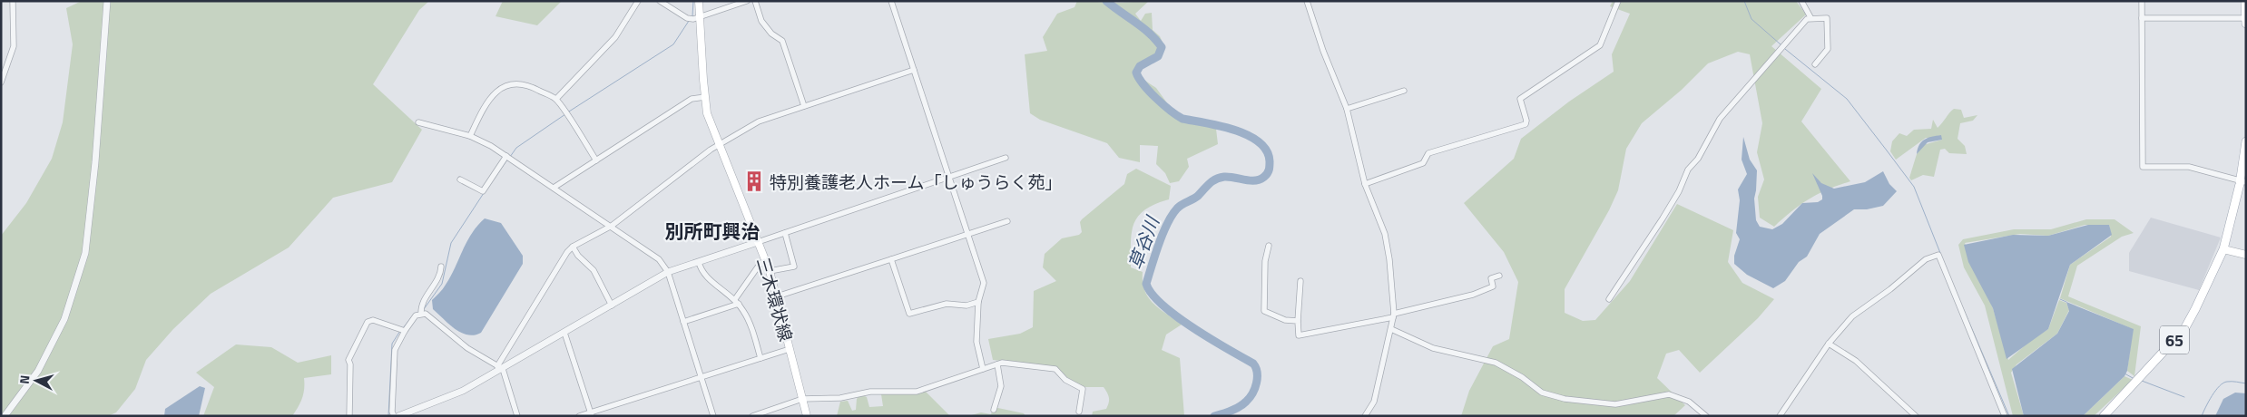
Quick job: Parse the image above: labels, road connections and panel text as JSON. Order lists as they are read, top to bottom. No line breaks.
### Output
{"streets":{"main road":["三木環状線","65"]},"districts":["別所町興治"],"water":["草谷川"],"places":{"building":["特別養護老人ホーム「しゅうらく苑」"]},"north":"left"}
